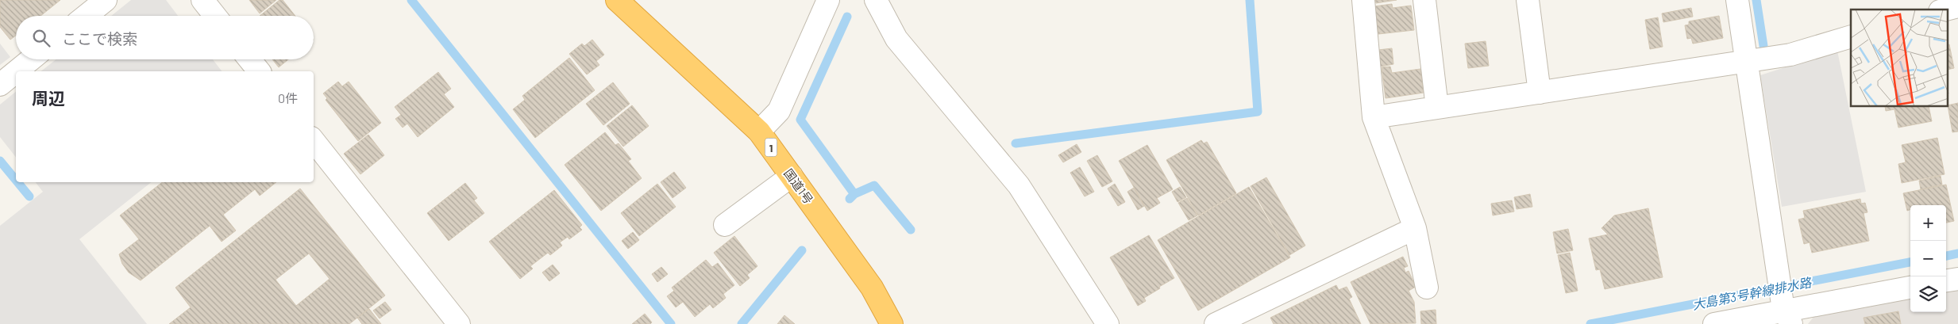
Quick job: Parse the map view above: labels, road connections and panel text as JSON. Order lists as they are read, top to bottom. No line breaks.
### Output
{"streets":{"highway":["1","国道1号"]},"water":["大島第3号幹線排水路"],"page":{"search":"ここで検索","heading":["周辺","0件"],"map_buttons":["+","−"]}}
